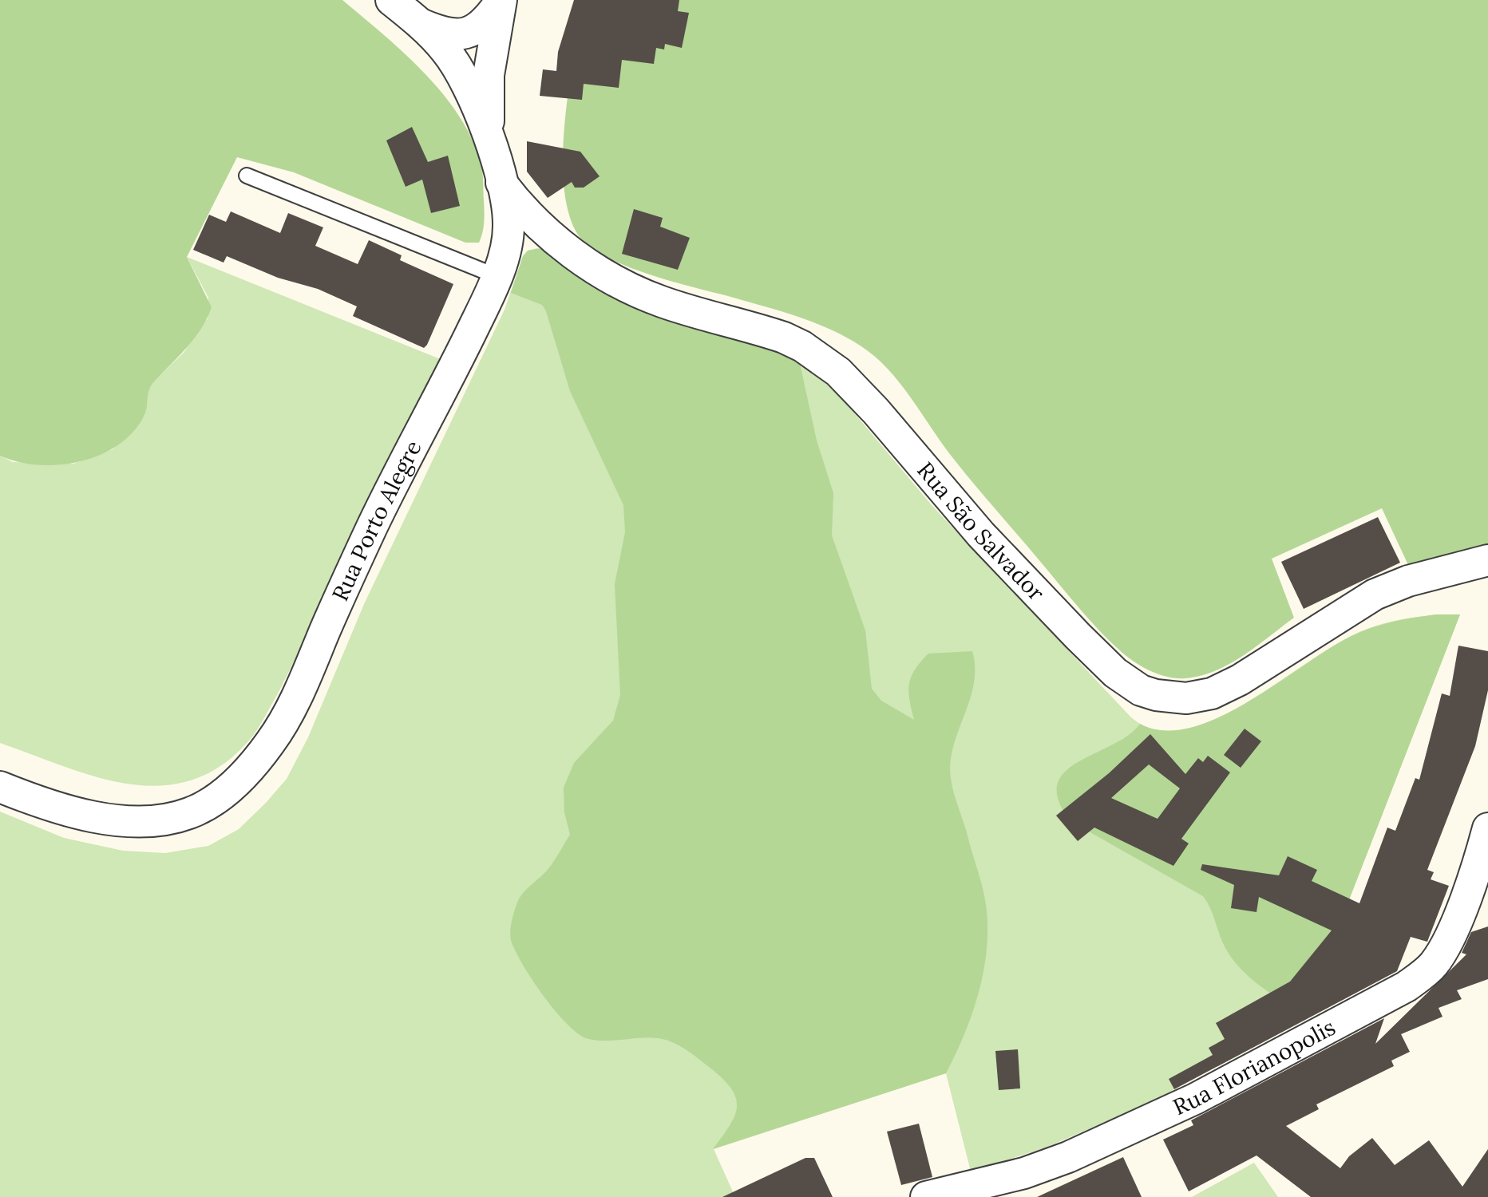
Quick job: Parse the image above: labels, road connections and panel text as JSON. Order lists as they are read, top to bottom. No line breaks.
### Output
{"streets":{"street":["Rua Porto Alegre","Rua São Salvador","Rua Florianopolis"]},"crossings":[["Rua Porto Alegre","Rua São Salvador"]]}
